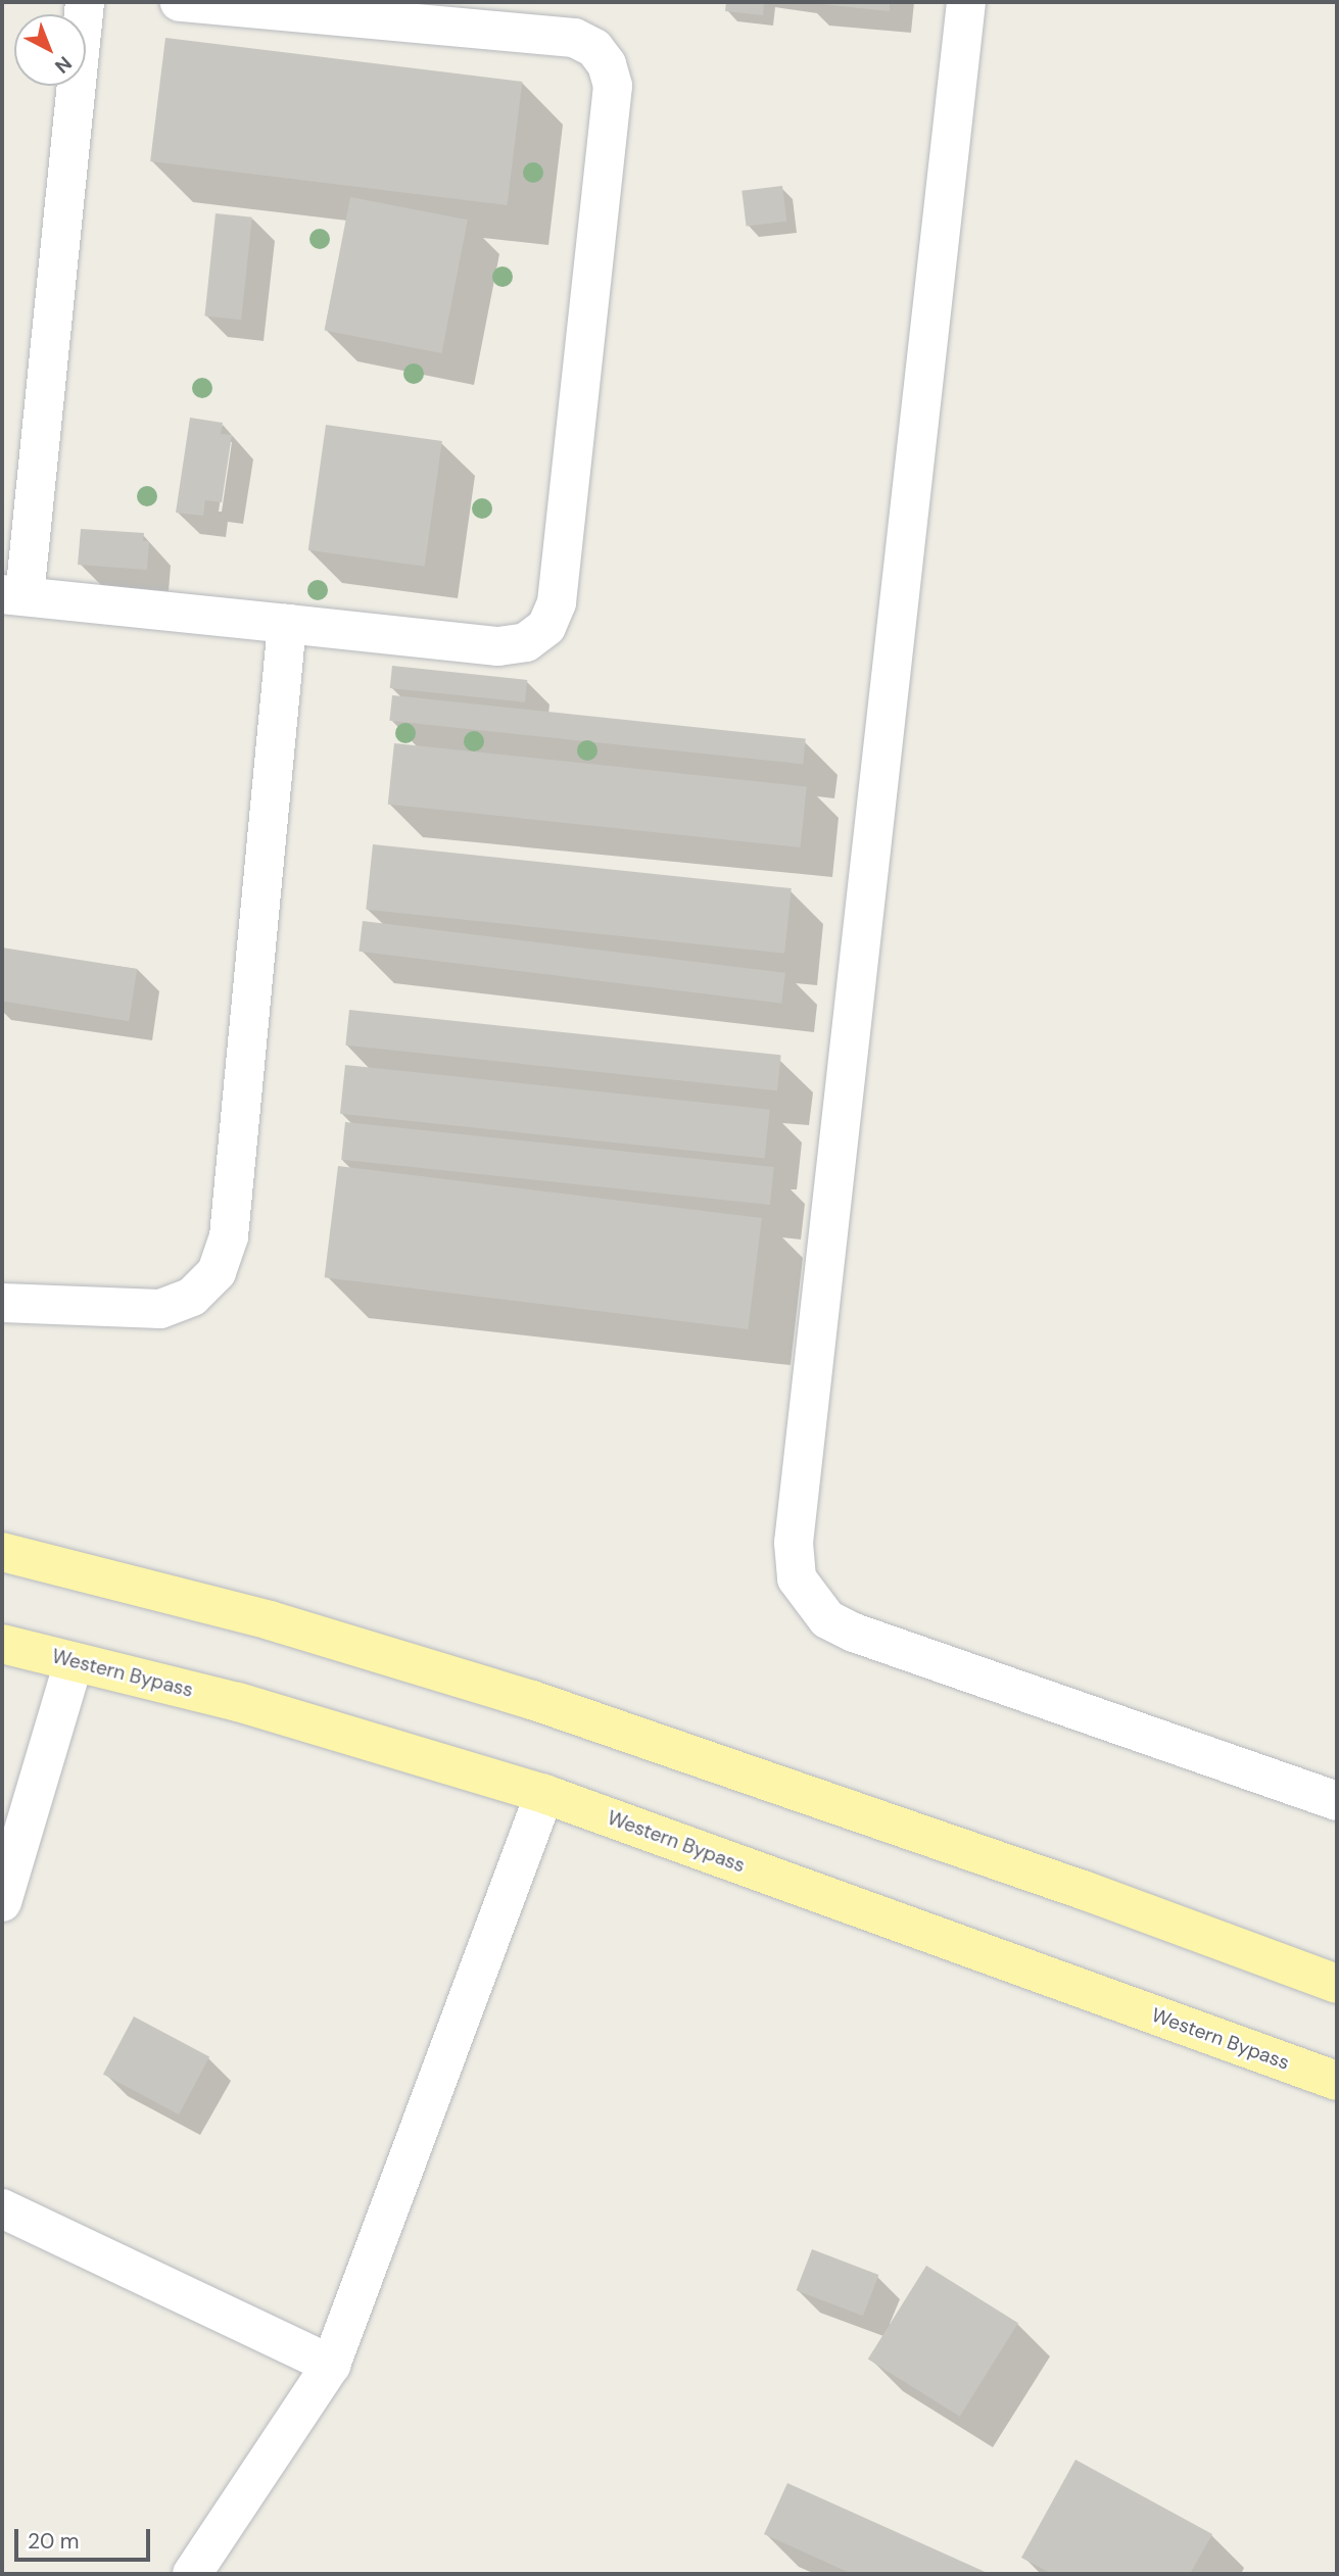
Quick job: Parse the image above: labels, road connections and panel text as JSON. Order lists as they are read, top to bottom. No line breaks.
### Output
{"streets":{"main road":["Western Bypass"]},"scale_bar":"20 m","north":"bottom right"}
